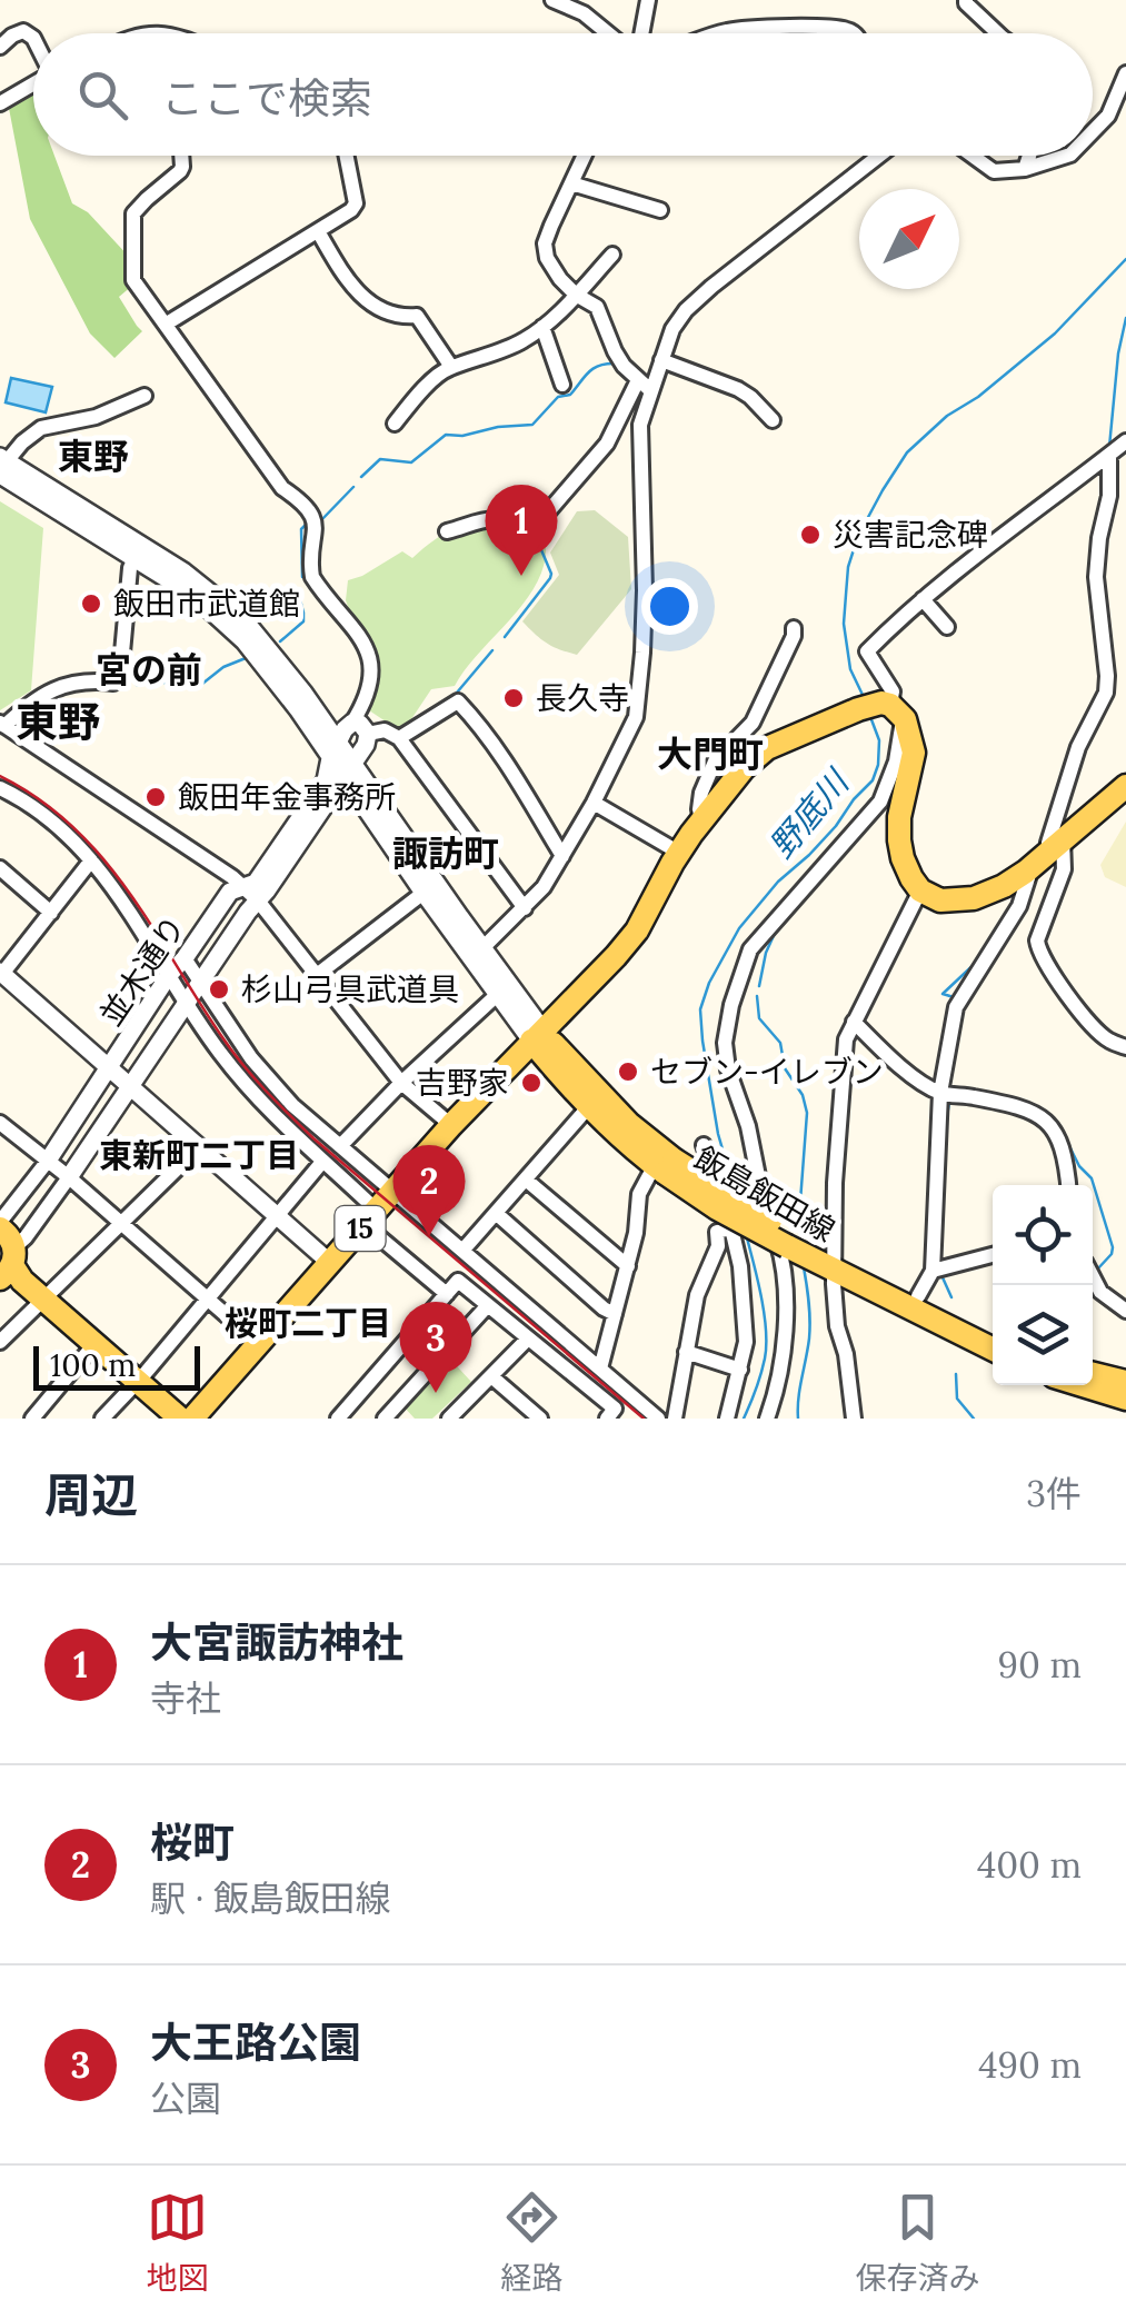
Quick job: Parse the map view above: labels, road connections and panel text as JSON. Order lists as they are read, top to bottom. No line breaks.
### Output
{"streets":{"main road":["飯島飯田線","15"],"street":["並木通り"]},"crossings":[["飯島飯田線","15"]],"districts":["東野","宮の前","東野","大門町","諏訪町","東新町二丁目","桜町二丁目"],"water":["野底川"],"places":["災害記念碑","飯田市武道館","長久寺","飯田年金事務所","杉山弓具武道具","セブン-イレブン","吉野家"],"scale_bar":"100 m","north":"top right","page":{"search":"ここで検索","pins":["1","2","3"],"scale":"100 m","heading":["周辺","3件"],"list":[{"mark":"1","name":"大宮諏訪神社","note":"寺社","value":"90 m"},{"mark":"2","name":"桜町","note":"駅 · 飯島飯田線","value":"400 m"},{"mark":"3","name":"大王路公園","note":"公園","value":"490 m"}],"nav":["地図","経路","保存済み"]}}
